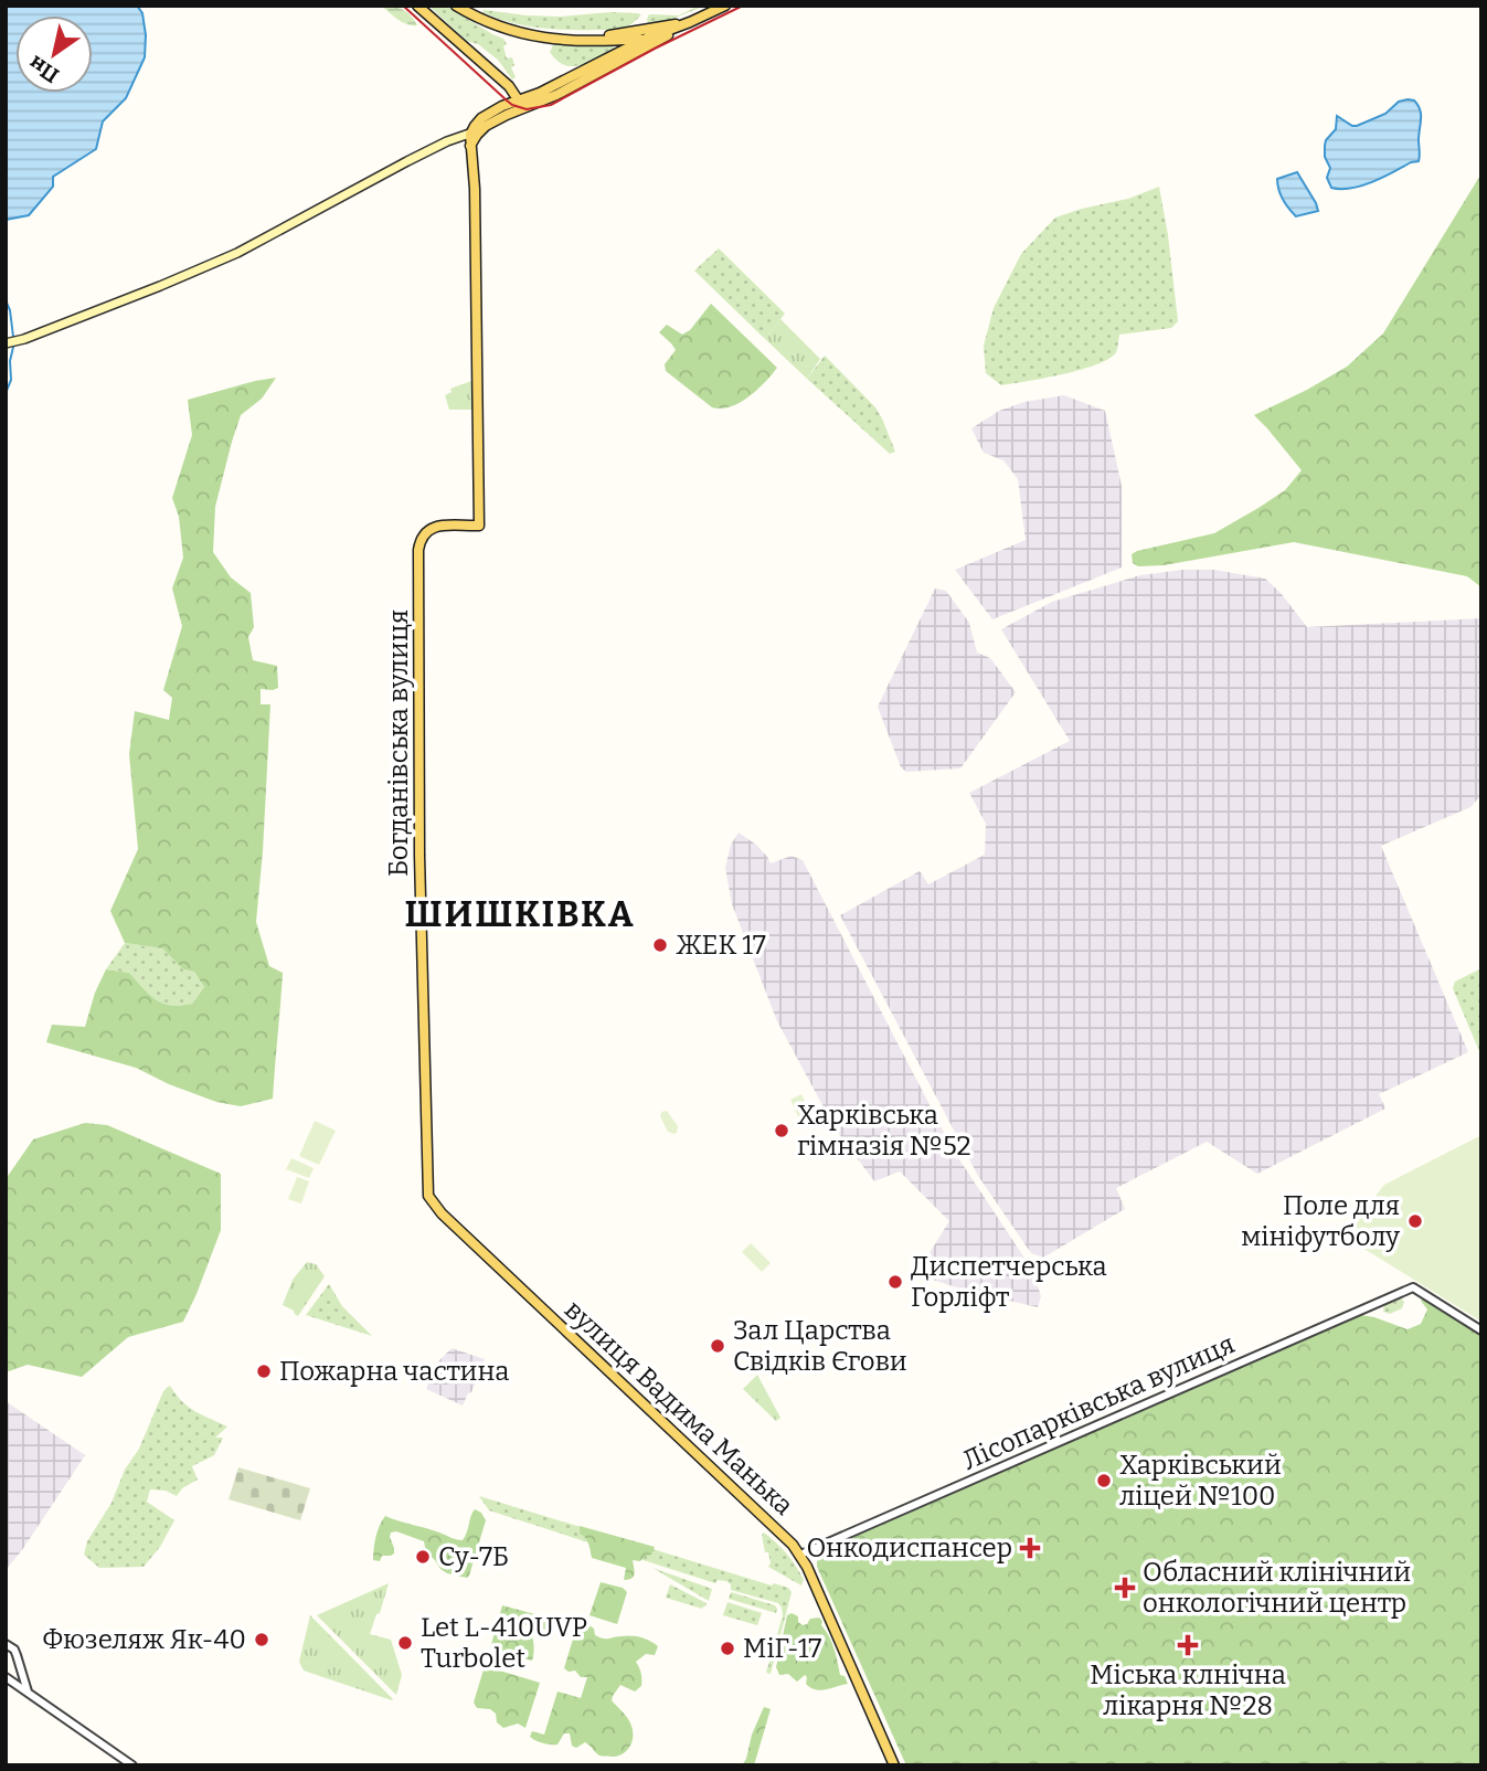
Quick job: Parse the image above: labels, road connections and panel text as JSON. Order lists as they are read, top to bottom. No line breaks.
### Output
{"streets":{"main road":["Богданівська вулиця","вулиця Вадима Манька"],"street":["Лісопарківська вулиця"]},"crossings":[["Богданівська вулиця","вулиця Вадима Манька"],["Лісопарківська вулиця","вулиця Вадима Манька"]],"districts":["ШИШКІВКА"],"places":{"other":["ЖЕК 17","Харківська гімназія №52","Поле для мініфутболу","Диспетчерська Горліфт","Зал Царства Свідків Єгови","Пожарна частина","Харківський ліцей №100","Су-7Б","Фюзеляж Як-40","Let L-410UVP Turbolet","МіГ-17"],"health":["Онкодиспансер","Обласний клінічний онкологічний центр","Міська клнічна лікарня №28"]},"north":"bottom left"}
